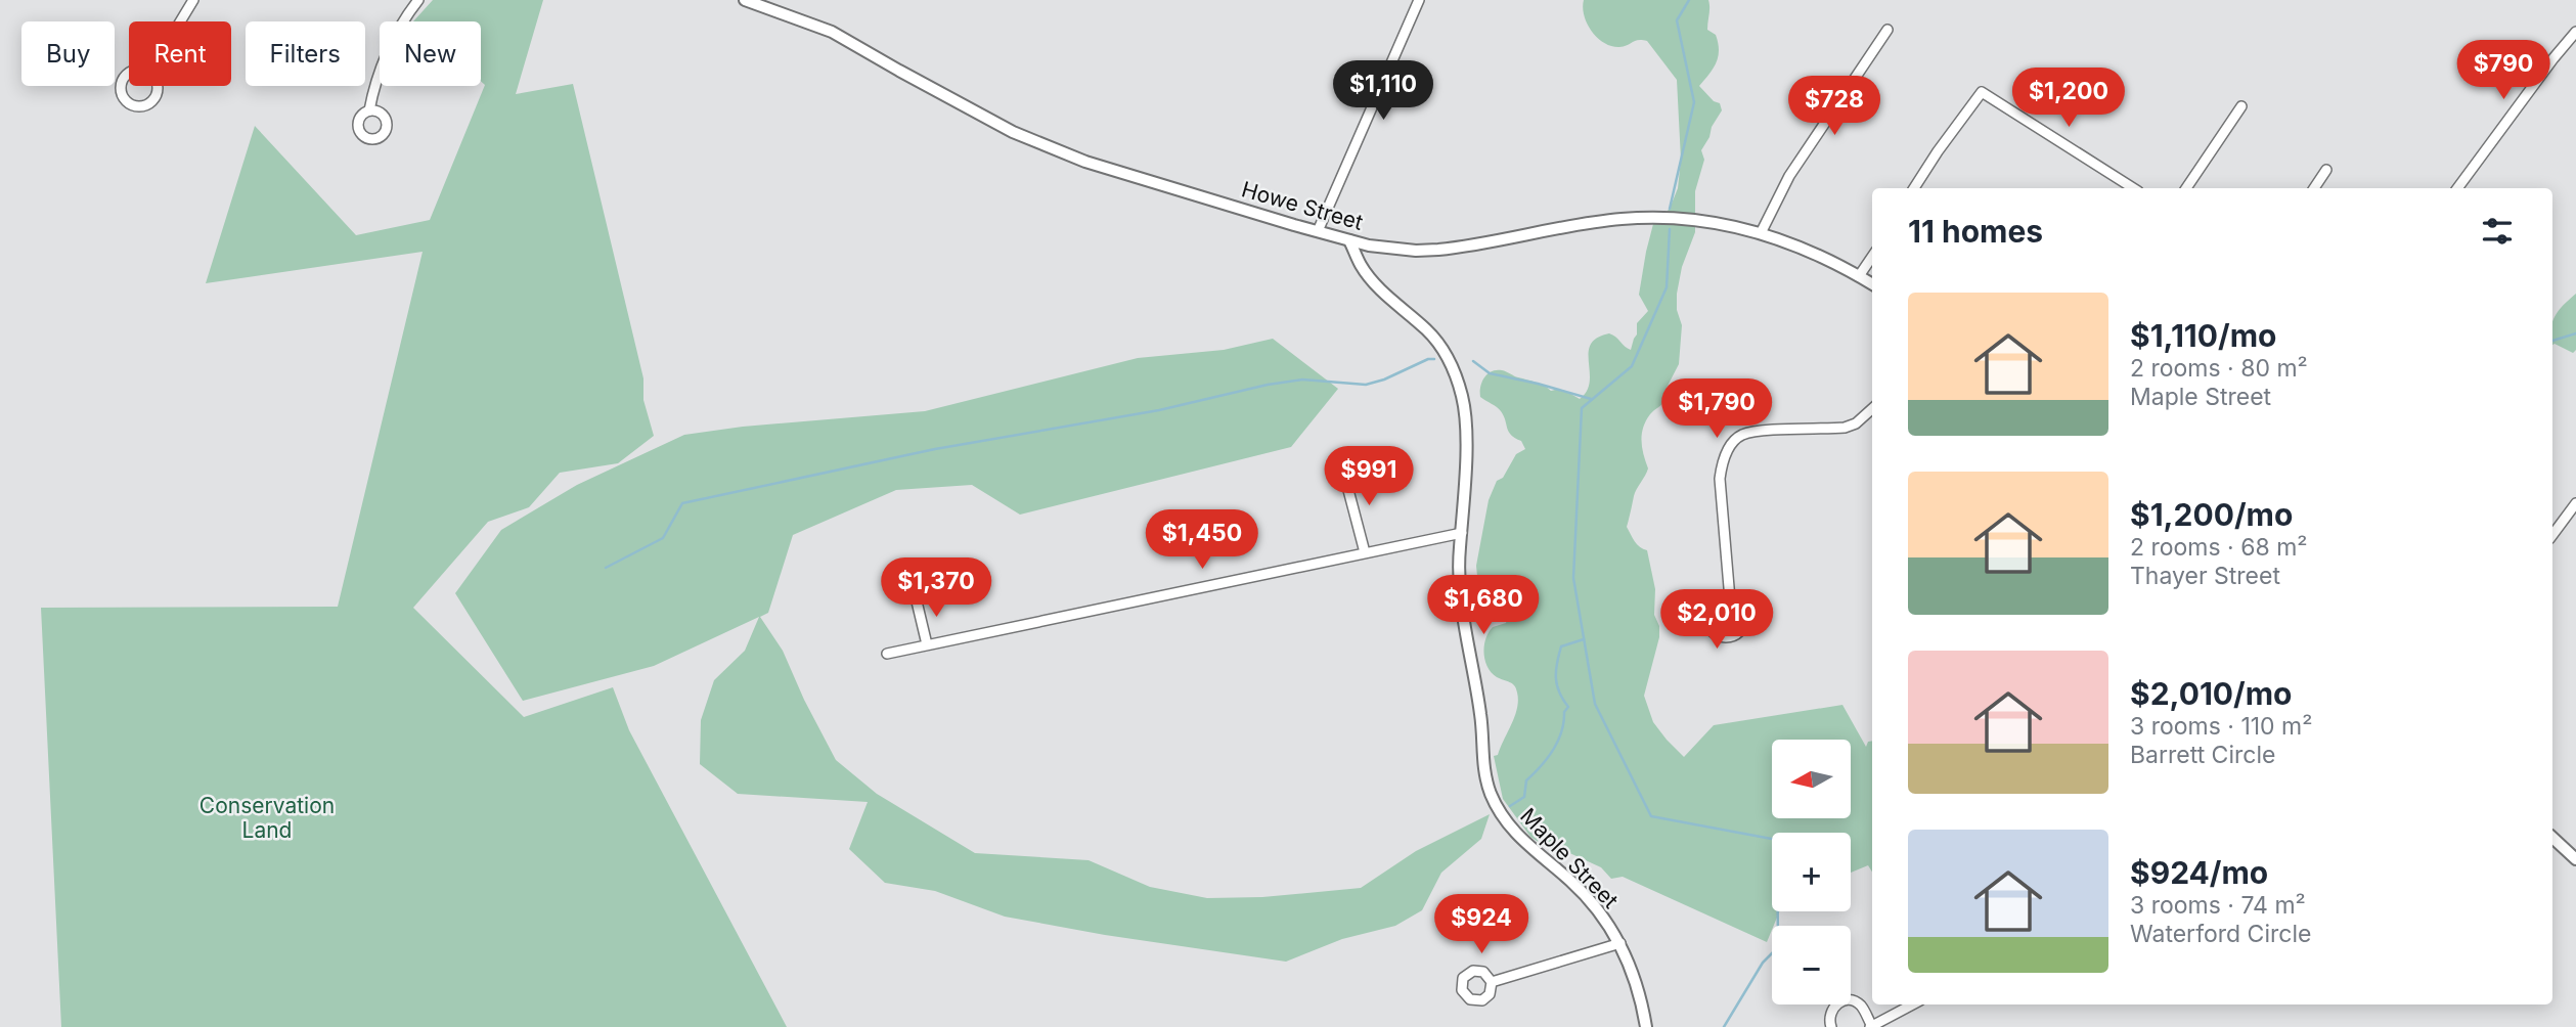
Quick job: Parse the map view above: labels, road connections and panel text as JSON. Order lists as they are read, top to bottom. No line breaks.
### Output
{"streets":{"street":["Howe Street","Maple Street"]},"crossings":[["Howe Street","Maple Street"]],"parks":["Conservation Land"],"north":"left","page":{"chip":["Buy","Rent","Filters","New"],"price":["$790","$1,110","$1,200","$728","$1,790","$991","$1,450","$1,370","$1,680","$2,010","$924"],"heading":"11 homes","list":[{"name":"$1,110/mo","note":"2 rooms · 80 m² · Maple Street"},{"name":"$1,200/mo","note":"2 rooms · 68 m² · Thayer Street"},{"name":"$2,010/mo","note":"3 rooms · 110 m² · Barrett Circle"},{"name":"$924/mo","note":"3 rooms · 74 m² · Waterford Circle"}],"map_buttons":["+","−"]}}
